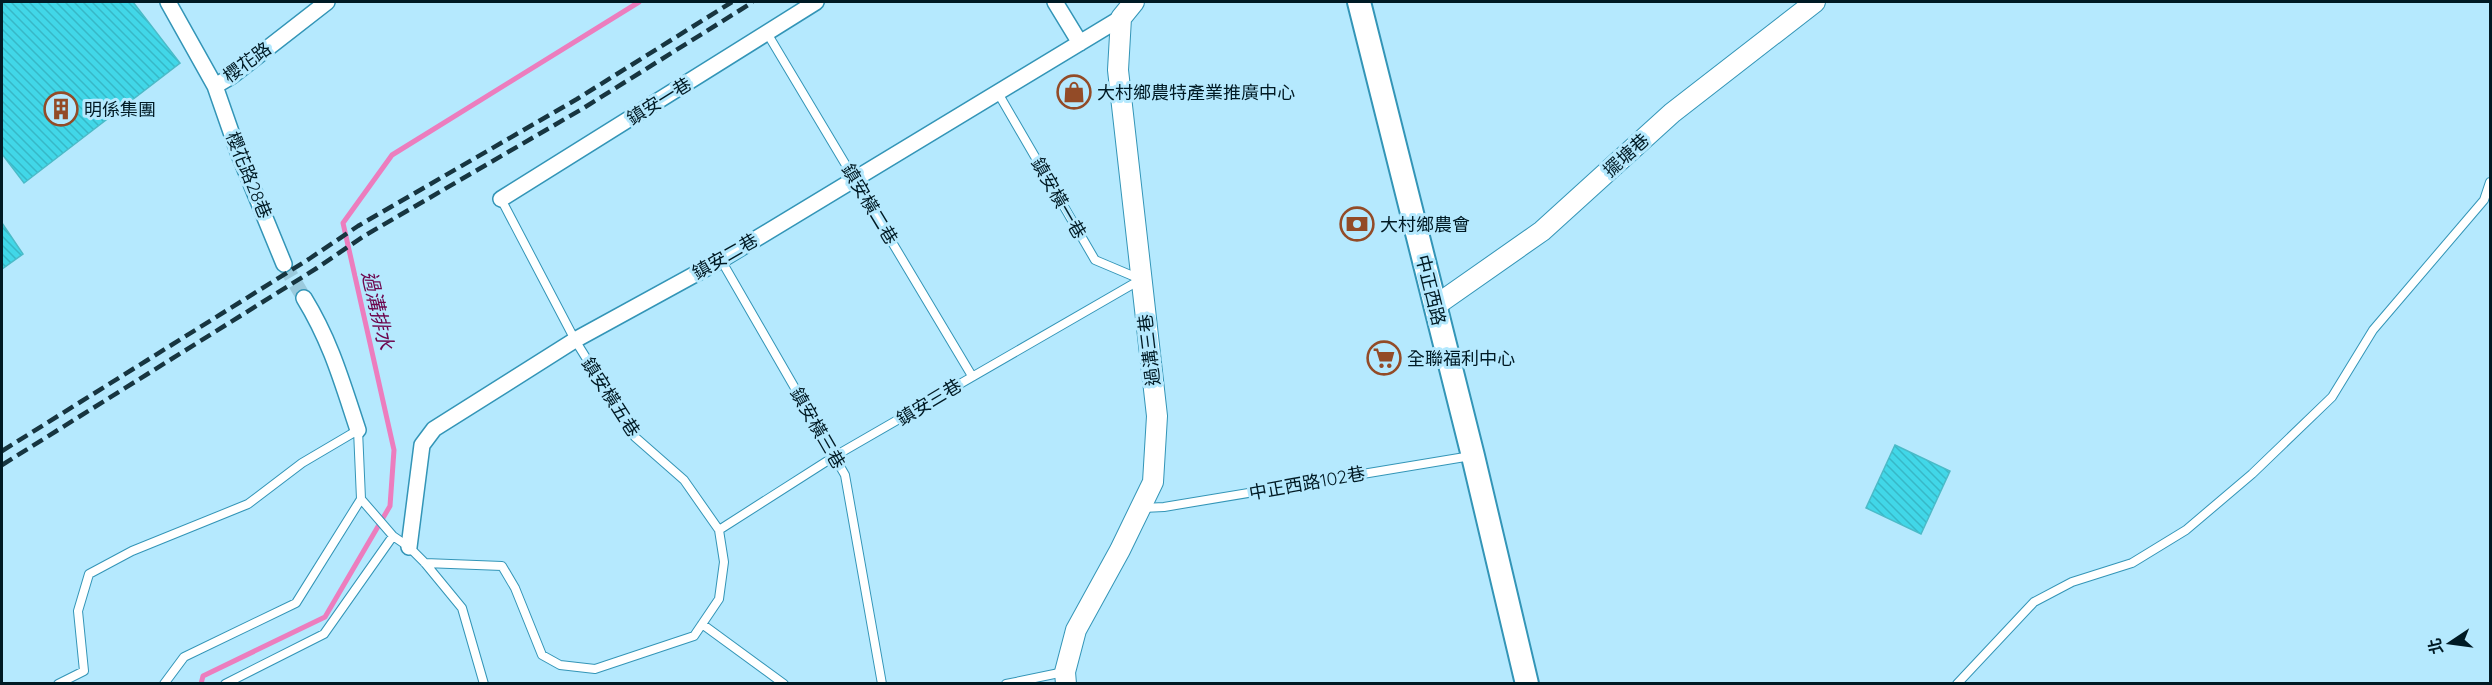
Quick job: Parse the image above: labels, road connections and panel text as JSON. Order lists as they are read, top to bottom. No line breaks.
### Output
{"streets":{"main road":["中正西路"],"street":["櫻花路","鎮安一巷","擺塘巷","櫻花路28巷","鎮安二巷","過溝三巷"],"lane":["鎮安橫一巷","鎮安橫二巷","鎮安橫五巷","鎮安三巷","鎮安橫三巷","中正西路102巷"]},"crossings":[["櫻花路","櫻花路28巷"],["鎮安一巷","鎮安橫二巷"],["鎮安一巷","鎮安橫五巷"],["擺塘巷","中正西路"],["鎮安橫一巷","鎮安二巷"],["鎮安橫一巷","過溝三巷"],["鎮安橫一巷","鎮安三巷"],["鎮安橫二巷","鎮安二巷"],["鎮安橫二巷","鎮安三巷"],["鎮安二巷","過溝三巷"],["鎮安二巷","鎮安橫五巷"],["鎮安二巷","鎮安橫三巷"],["中正西路","中正西路102巷"],["過溝三巷","鎮安三巷"],["過溝三巷","中正西路102巷"],["鎮安橫五巷","鎮安三巷"],["鎮安三巷","鎮安橫三巷"]],"water":["過溝排水"],"places":{"shop":["大村鄉農特產業推廣中心"],"building":["明係集團"],"bank":["大村鄉農會"],"supermarket":["全聯福利中心"]},"north":"left"}
